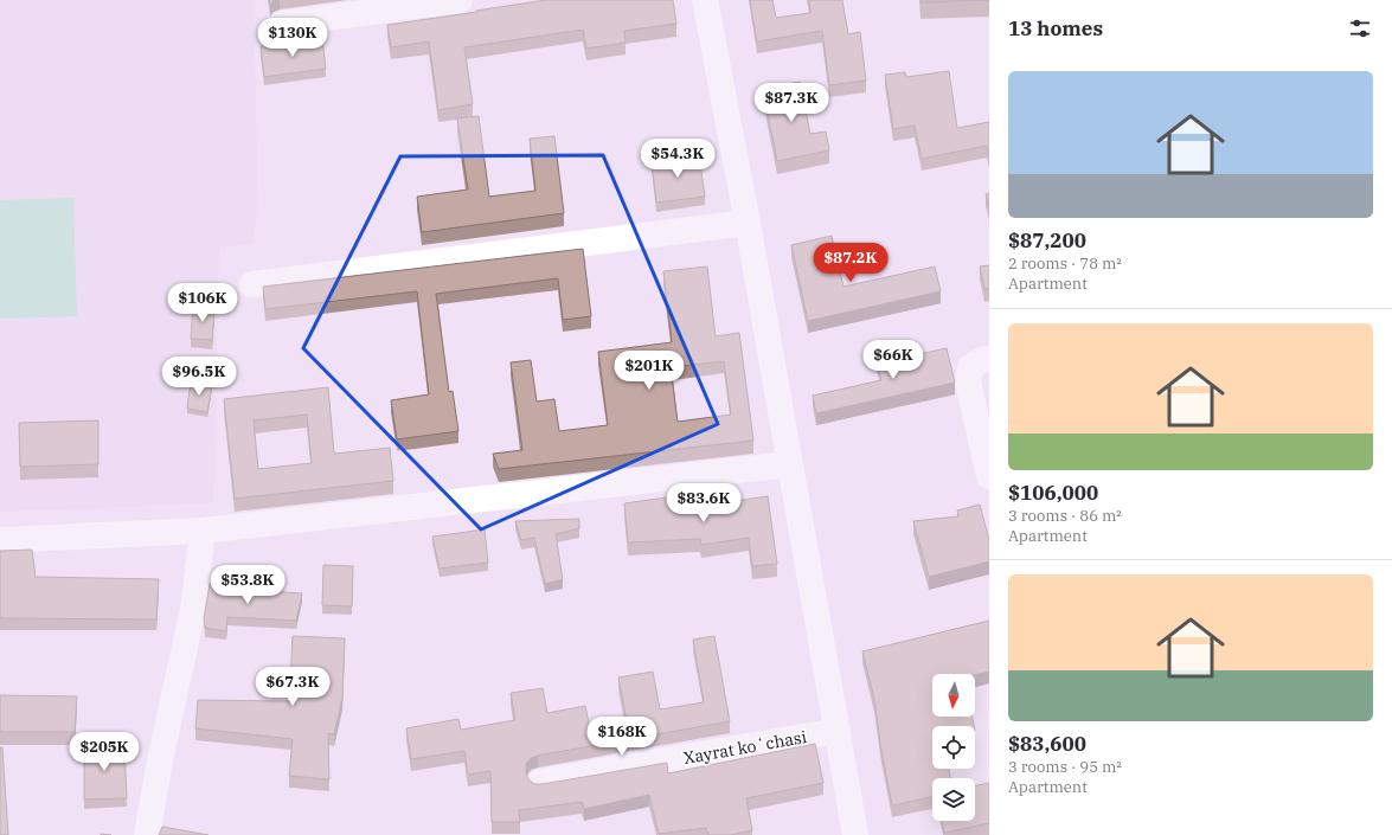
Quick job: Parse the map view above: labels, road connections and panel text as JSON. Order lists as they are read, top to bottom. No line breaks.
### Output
{"streets":{"street":["Xayrat koʻchasi"]},"north":"bottom","page":{"heading":"13 homes","price":["$130K","$87.3K","$54.3K","$87.2K","$106K","$66K","$201K","$96.5K","$83.6K","$53.8K","$67.3K","$168K","$205K"],"list":[{"name":"$87,200","note":"2 rooms · 78 m² · Apartment"},{"name":"$106,000","note":"3 rooms · 86 m² · Apartment"},{"name":"$83,600","note":"3 rooms · 95 m² · Apartment"}]}}
